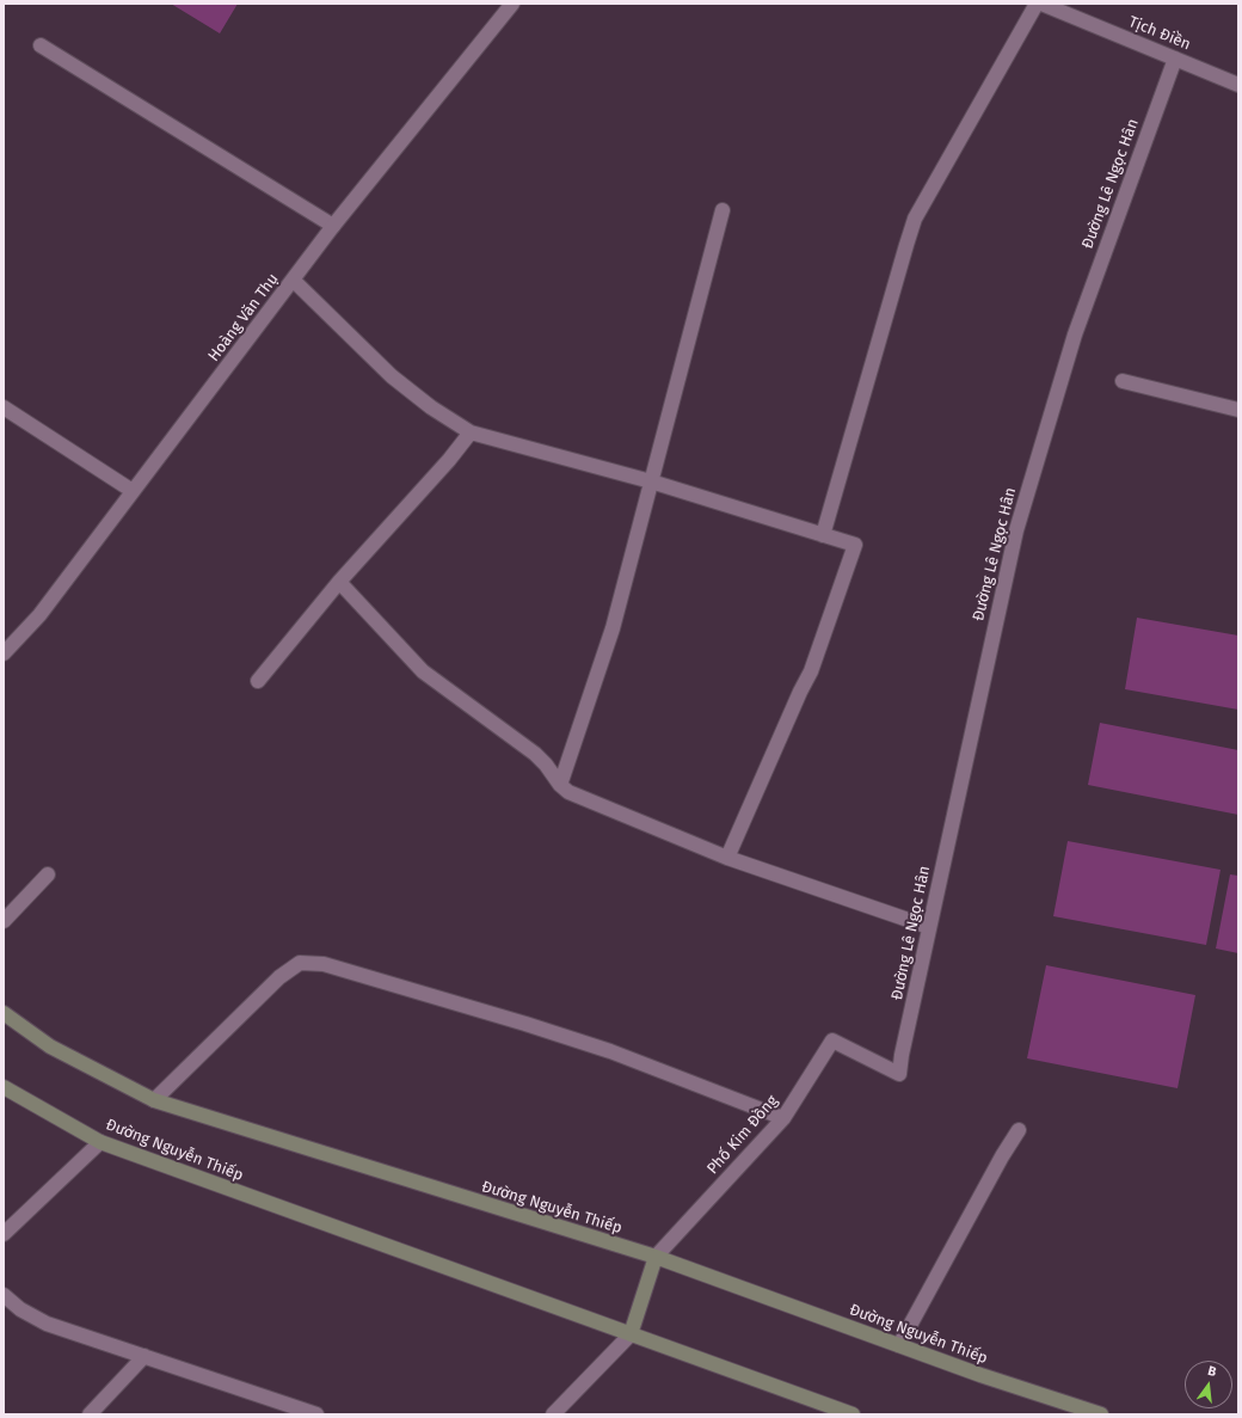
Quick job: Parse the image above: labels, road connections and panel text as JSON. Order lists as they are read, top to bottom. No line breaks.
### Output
{"streets":{"street":["Tịch Điền","Đường Lê Ngọc Hân","Hoàng Văn Thụ","Phố Kim Đồng","Đường Nguyễn Thiếp"]},"crossings":[["Tịch Điền","Đường Lê Ngọc Hân"],["Đường Lê Ngọc Hân","Phố Kim Đồng"],["Phố Kim Đồng","Đường Nguyễn Thiếp"]],"north":"top"}
